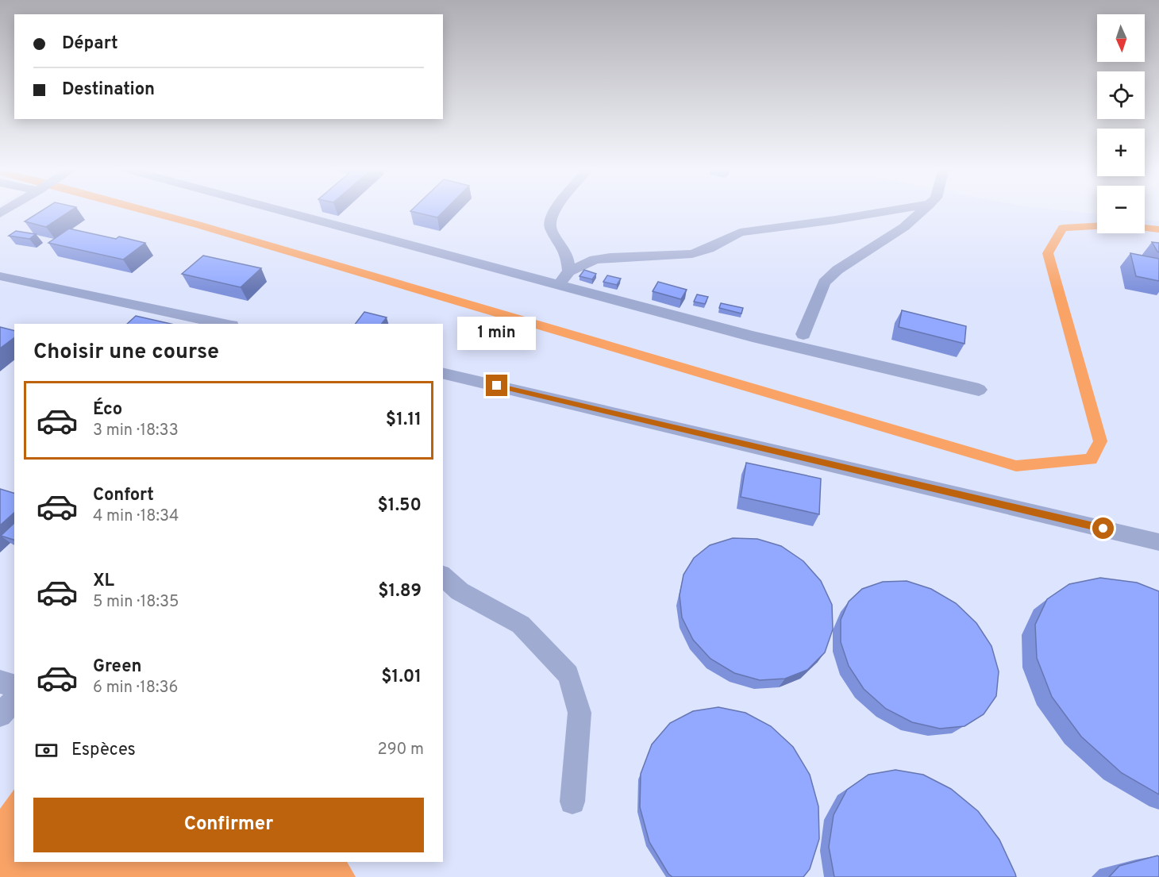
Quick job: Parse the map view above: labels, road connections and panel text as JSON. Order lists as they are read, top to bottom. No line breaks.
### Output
{"north":"bottom","page":{"map_buttons":["+","−"],"banner":["Départ","Destination"],"bubble":"1 min","heading":"Choisir une course","list":[{"name":"Éco","note":"3 min · 18:33","value":"$1.11"},{"name":"Confort","note":"4 min · 18:34","value":"$1.50"},{"name":"XL","note":"5 min · 18:35","value":"$1.89"},{"name":"Green","note":"6 min · 18:36","value":"$1.01"}],"pay":["Espèces","290 m"],"buttons":"Confirmer"}}
